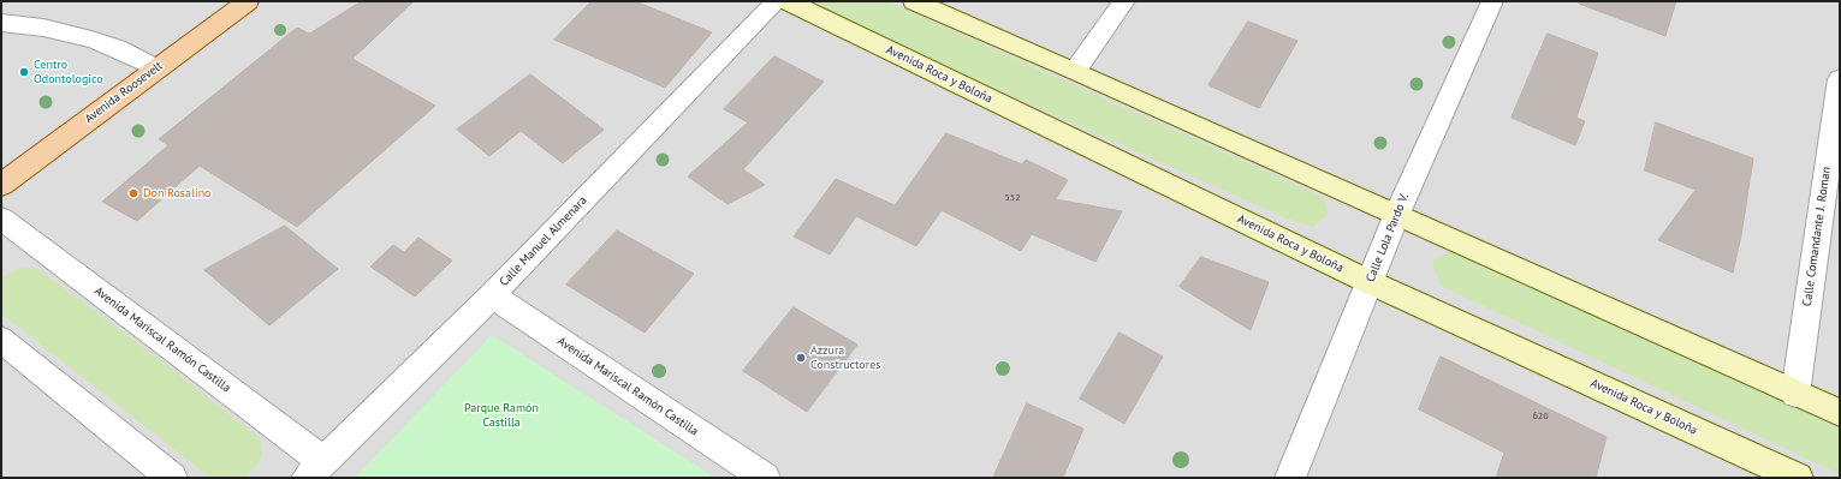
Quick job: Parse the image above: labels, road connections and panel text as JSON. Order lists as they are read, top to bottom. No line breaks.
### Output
{"streets":{"main road":["Avenida Roca y Boloña","Avenida Roosevelt"],"street":["Calle Comandante J. Roman","Calle Lola Pardo V.","Calle Manuel Almenara","Avenida Mariscal Ramón Castilla"]},"crossings":[["Avenida Roca y Boloña","Calle Lola Pardo V."],["Calle Manuel Almenara","Avenida Mariscal Ramón Castilla"]],"parks":["Parque Ramón Castilla"],"places":["Centro Odontologico","Don Rosalino","Azzura Constructores"],"house_numbers":["552","620"]}
